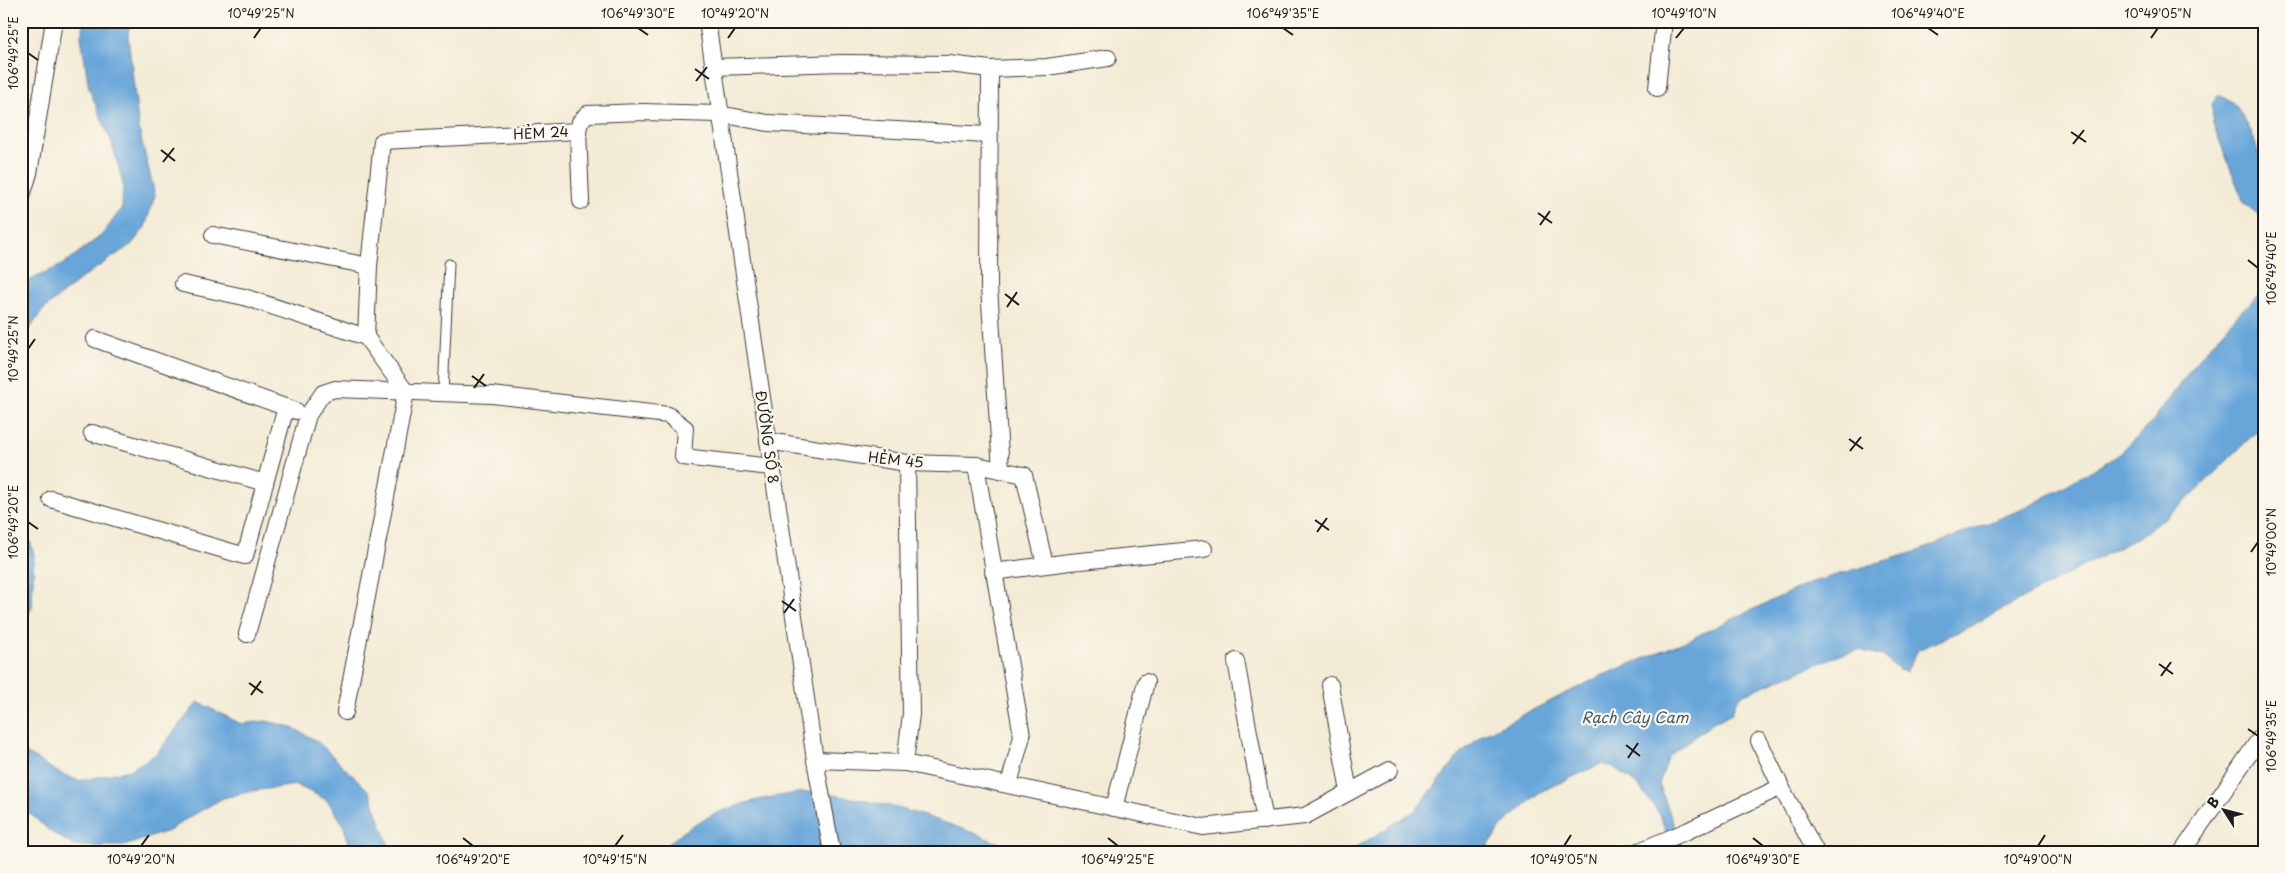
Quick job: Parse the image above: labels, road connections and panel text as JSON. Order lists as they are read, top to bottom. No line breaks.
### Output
{"streets":{"street":["HẺM 24","ĐƯỜNG SỐ 8","HẺM 45"]},"crossings":[["HẺM 24","ĐƯỜNG SỐ 8"],["ĐƯỜNG SỐ 8","HẺM 45"]],"water":["Rạch Cây Cam"],"north":"top left","coordinates":["10°49'25\"N","106°49'30\"E","10°49'20\"N","106°49'35\"E","10°49'10\"N","106°49'40\"E","10°49'05\"N","106°49'25\"E","106°49'20\"E","10°49'00\"N","10°49'15\"N"]}
